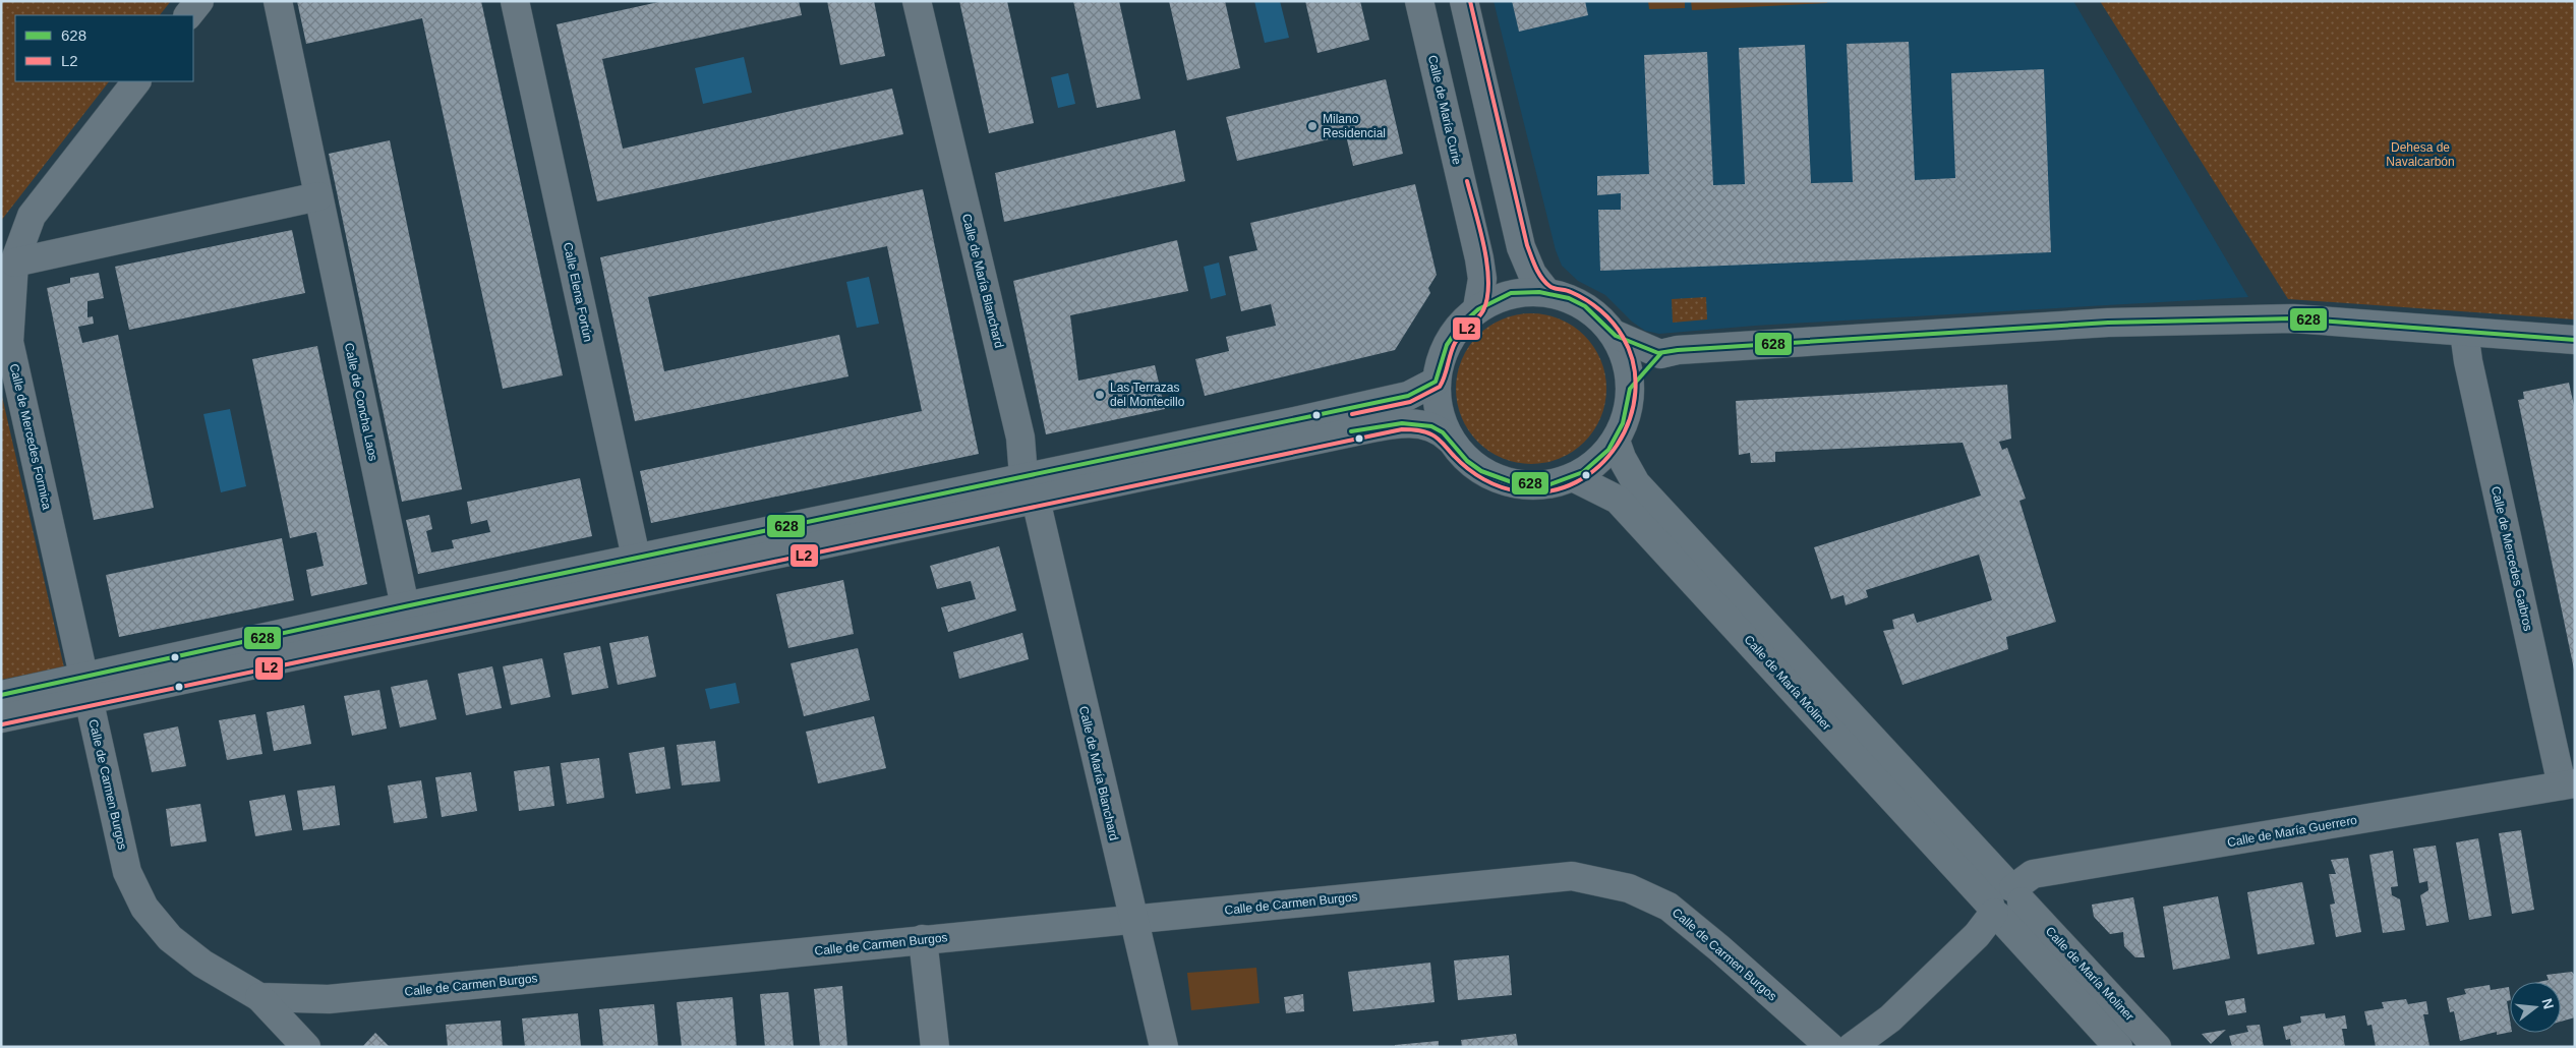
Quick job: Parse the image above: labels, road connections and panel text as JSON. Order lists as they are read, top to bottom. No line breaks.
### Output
{"streets":{"street":["Calle de María Curie","Calle de María Blanchard","Calle Elena Fortún","Calle de Concha Laos","Calle de Mercedes Formica","Calle de Mercedes Gaibros","Calle de María Moliner","Calle de Carmen Burgos","Calle de María Guerrero"]},"crossings":[["Calle de María Blanchard","Calle de Carmen Burgos"],["Calle de Mercedes Formica","Calle de Carmen Burgos"],["Calle de Mercedes Gaibros","Calle de María Guerrero"],["Calle de María Moliner","Calle de María Guerrero"]],"parks":["Dehesa de Navalcarbón"],"places":["Milano Residencial","Las Terrazas del Montecillo"],"lines":["transit line L2","transit line 628"],"legend":["628","L2"],"north":"right"}
